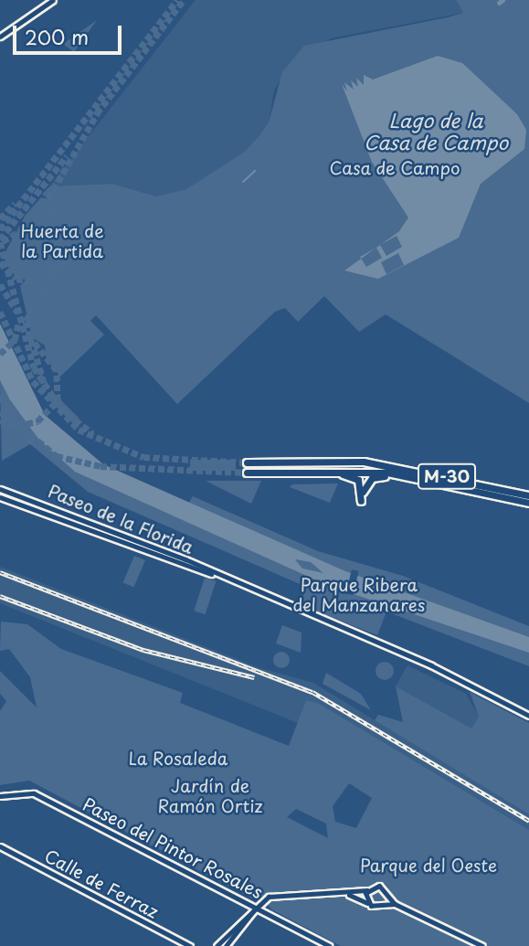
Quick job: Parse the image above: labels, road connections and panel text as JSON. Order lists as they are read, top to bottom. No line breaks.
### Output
{"streets":{"highway":["M-30"],"main road":["Paseo de la Florida","Paseo del Pintor Rosales","Calle de Ferraz"]},"water":["Lago de la Casa de Campo"],"parks":["Casa de Campo","Huerta de la Partida","Parque Ribera del Manzanares","La Rosaleda","Jardín de Ramón Ortiz","Parque del Oeste"],"scale_bar":"200 m"}
